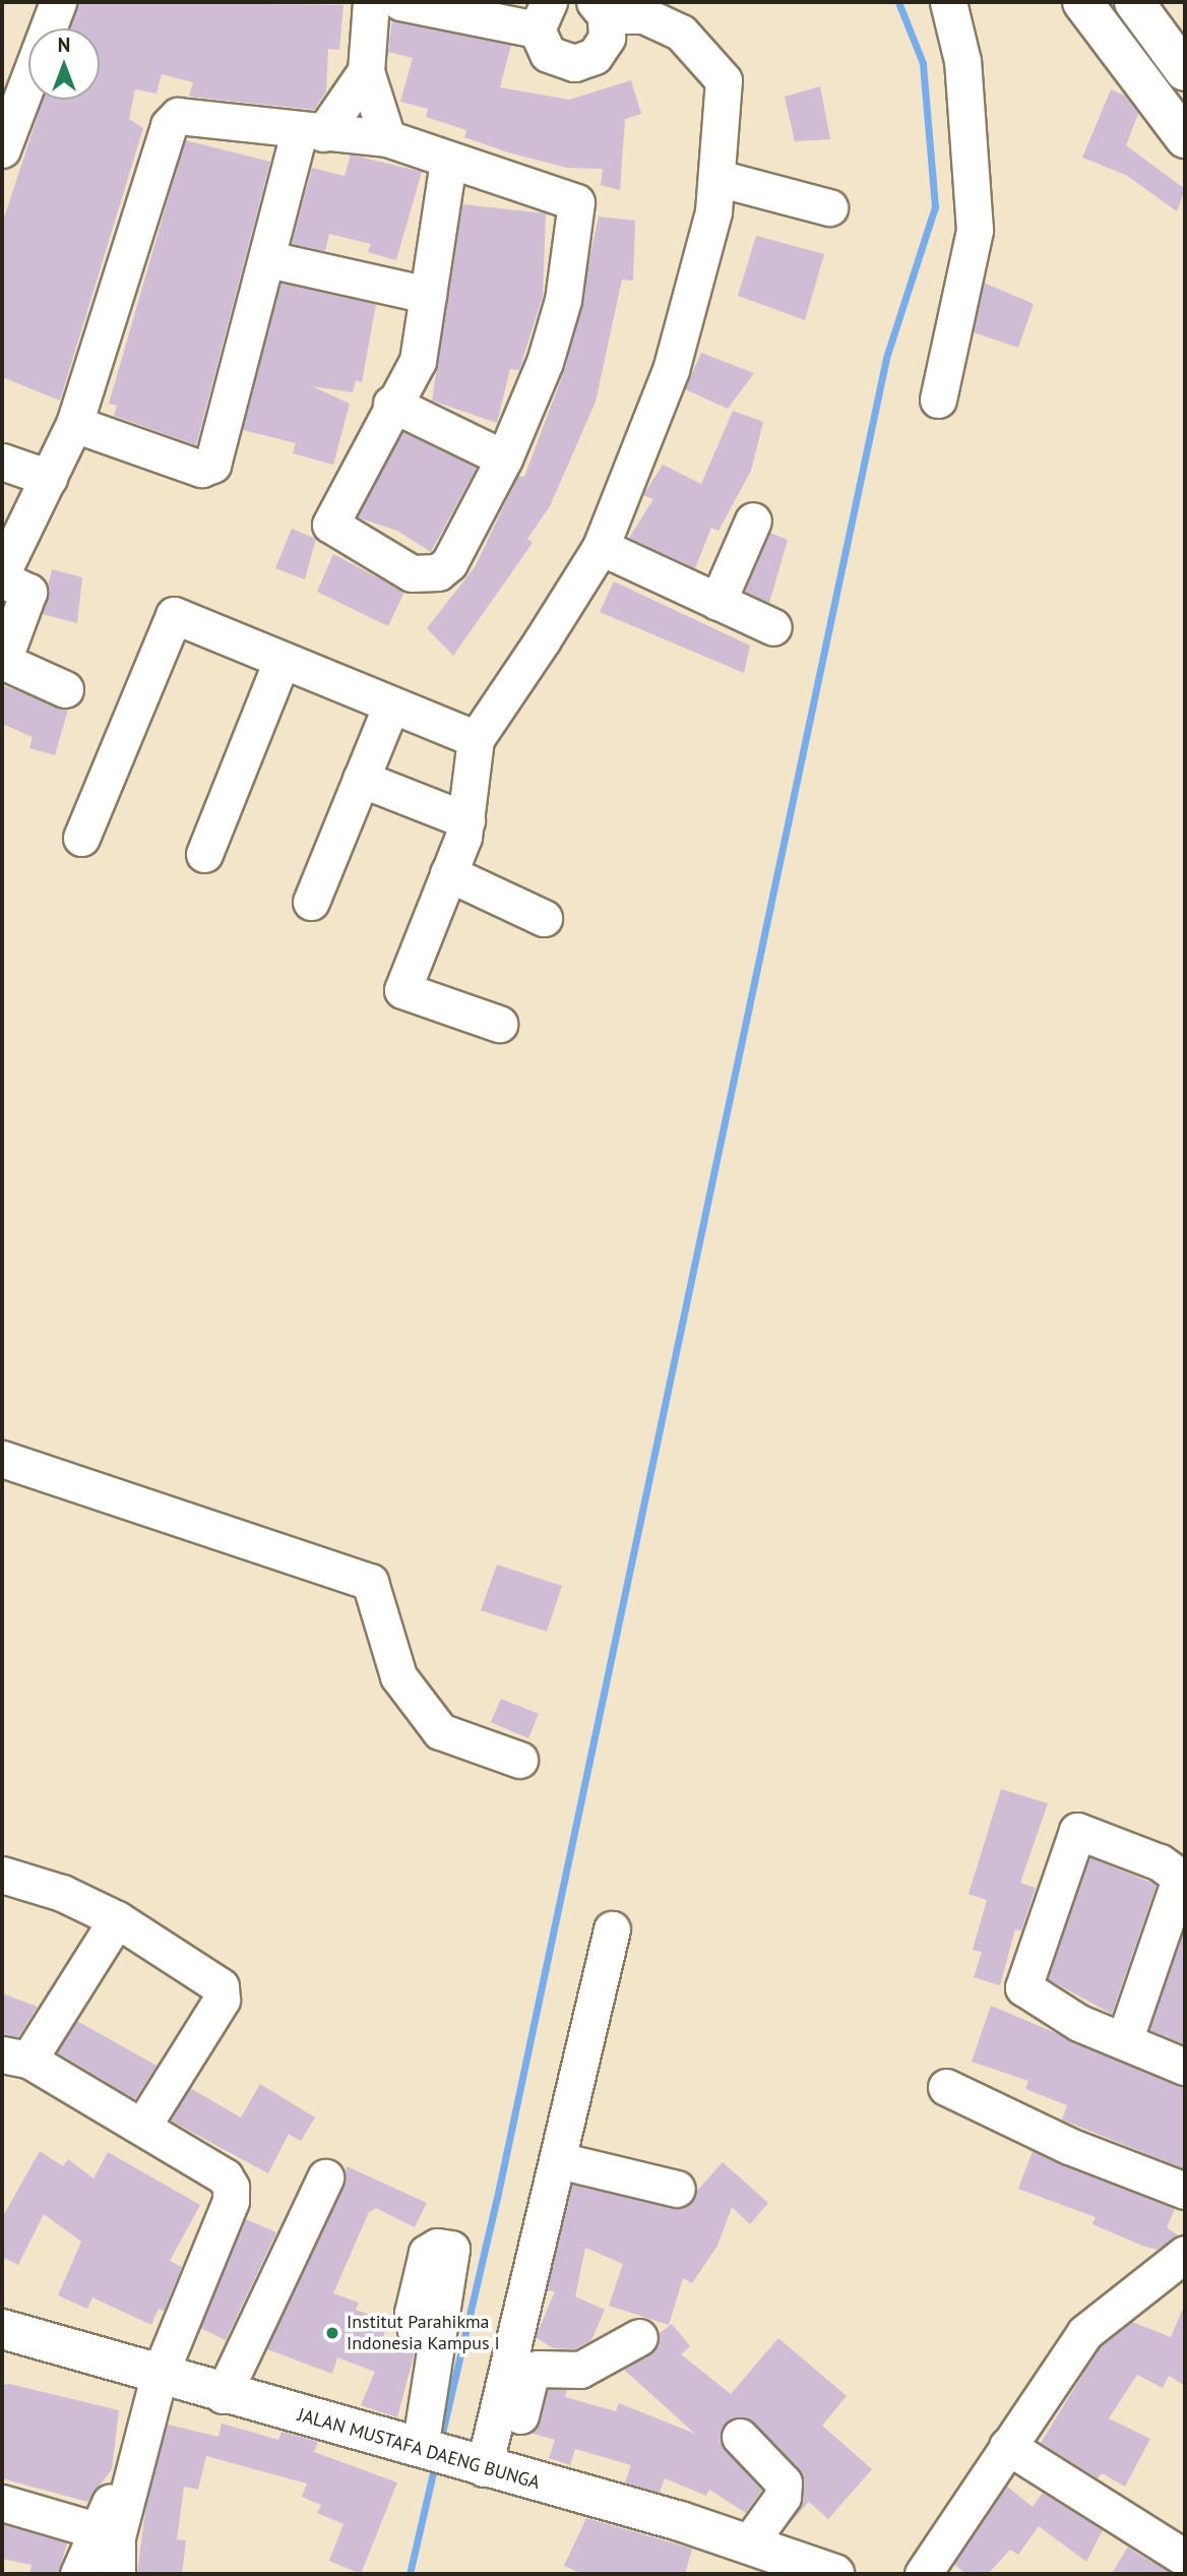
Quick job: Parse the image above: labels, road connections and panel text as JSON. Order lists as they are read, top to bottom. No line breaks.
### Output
{"streets":{"main road":["JALAN MUSTAFA DAENG BUNGA"]},"places":["Institut Parahikma Indonesia Kampus I"],"north":"top"}
